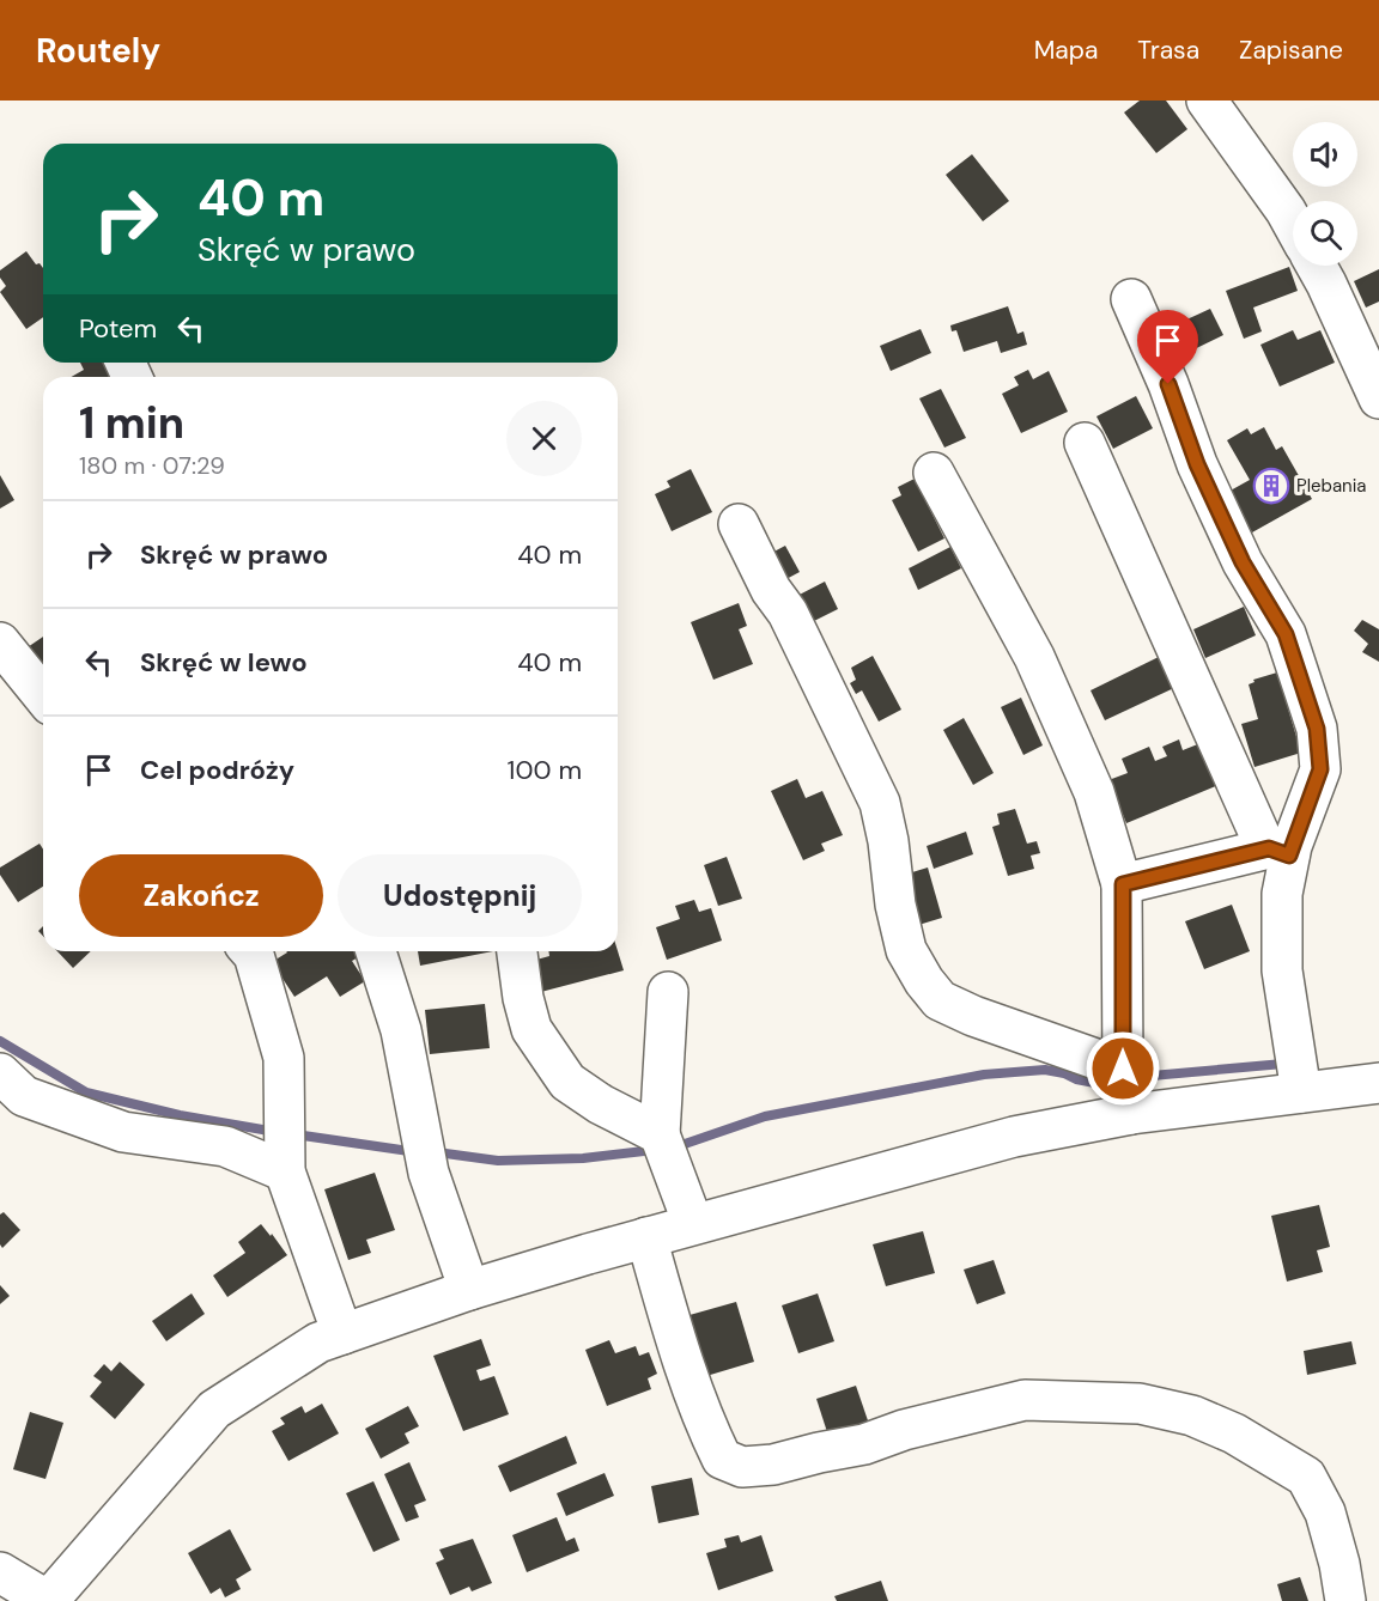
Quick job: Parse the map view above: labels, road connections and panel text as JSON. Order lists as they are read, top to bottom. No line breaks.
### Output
{"places":{"building":["Plebania"]},"page":{"header":"Routely","nav":["Mapa","Trasa","Zapisane"],"turn":["40 m","Skręć w prawo"],"then":"Potem","heading":["1 min","180 m · 07:29"],"list":[{"name":"Skręć w prawo","value":"40 m"},{"name":"Skręć w lewo","value":"40 m"},{"name":"Cel podróży","value":"100 m"}],"buttons":["Zakończ","Udostępnij"]}}
